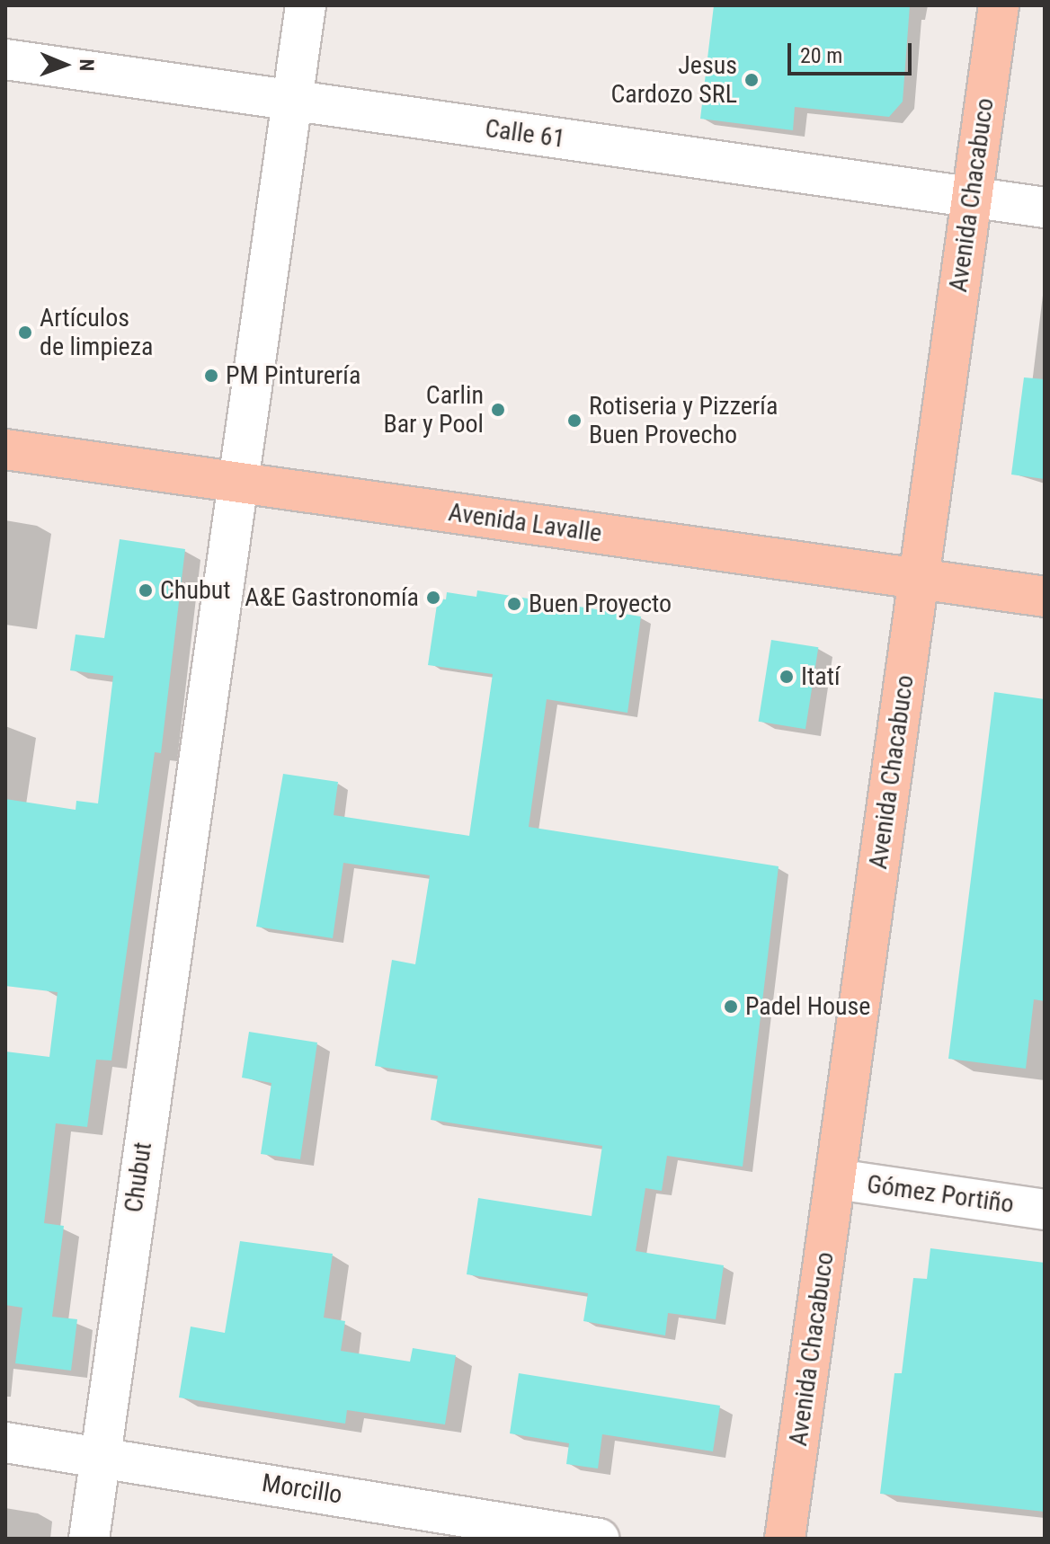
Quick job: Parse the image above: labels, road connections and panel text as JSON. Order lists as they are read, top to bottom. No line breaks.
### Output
{"streets":{"main road":["Avenida Chacabuco","Avenida Lavalle"],"street":["Calle 61","Chubut","Gómez Portiño","Morcillo"]},"crossings":[["Calle 61","Avenida Chacabuco"],["Calle 61","Chubut"],["Avenida Chacabuco","Avenida Lavalle"],["Avenida Chacabuco","Gómez Portiño"],["Avenida Lavalle","Chubut"],["Chubut","Morcillo"]],"places":["Jesus Cardozo SRL","Artículos de limpieza","PM Pinturería","Carlin Bar y Pool","Rotiseria y Pizzería Buen Provecho","Chubut","A&E Gastronomía","Buen Proyecto","Itatí","Padel House"],"scale_bar":"20 m","north":"right"}
